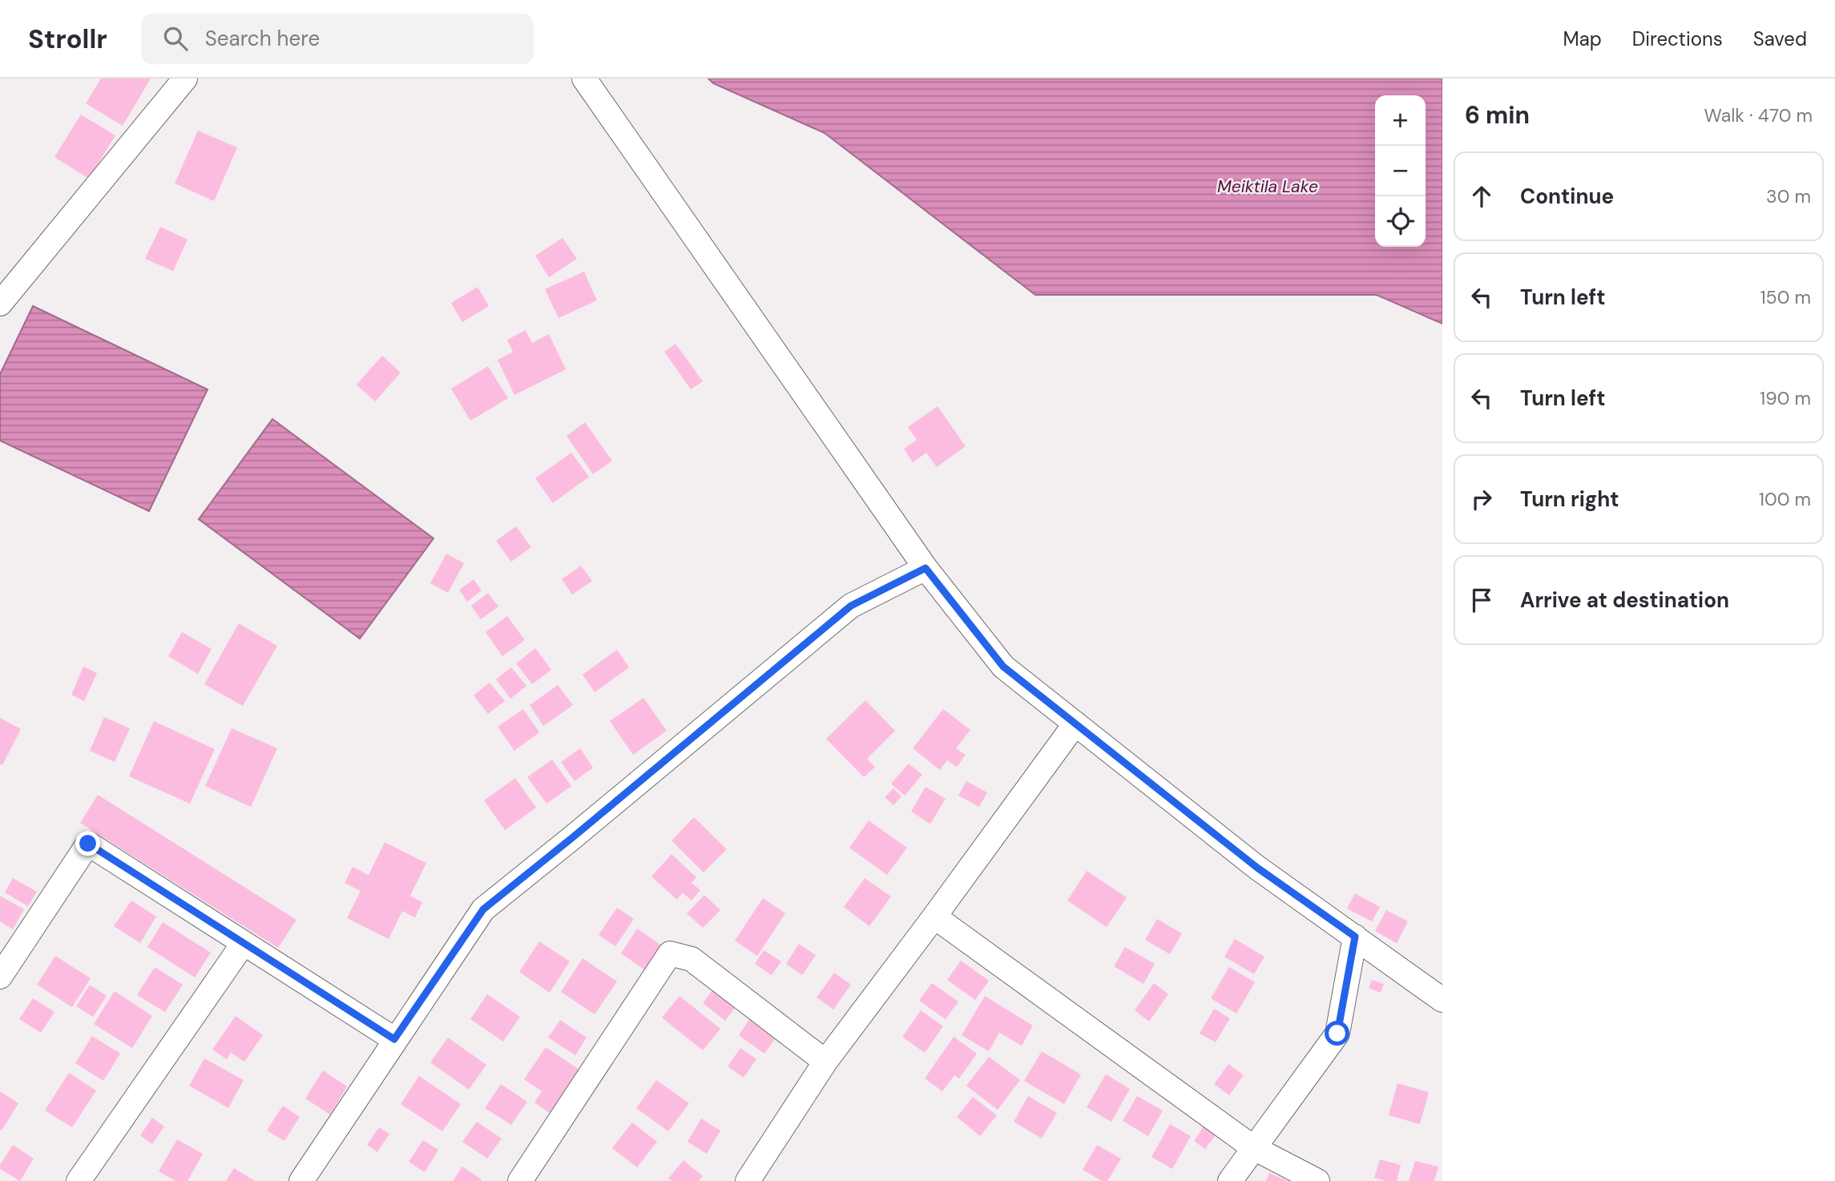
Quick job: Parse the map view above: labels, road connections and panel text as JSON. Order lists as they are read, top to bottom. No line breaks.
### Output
{"water":["Meiktila Lake"],"page":{"header":"Strollr","search":"Search here","nav":["Map","Directions","Saved"],"heading":["6 min","Walk · 470 m"],"map_buttons":["+","−"],"list":[["Continue","30 m"],["Turn left","150 m"],["Turn left","190 m"],["Turn right","100 m"],"Arrive at destination"]}}
